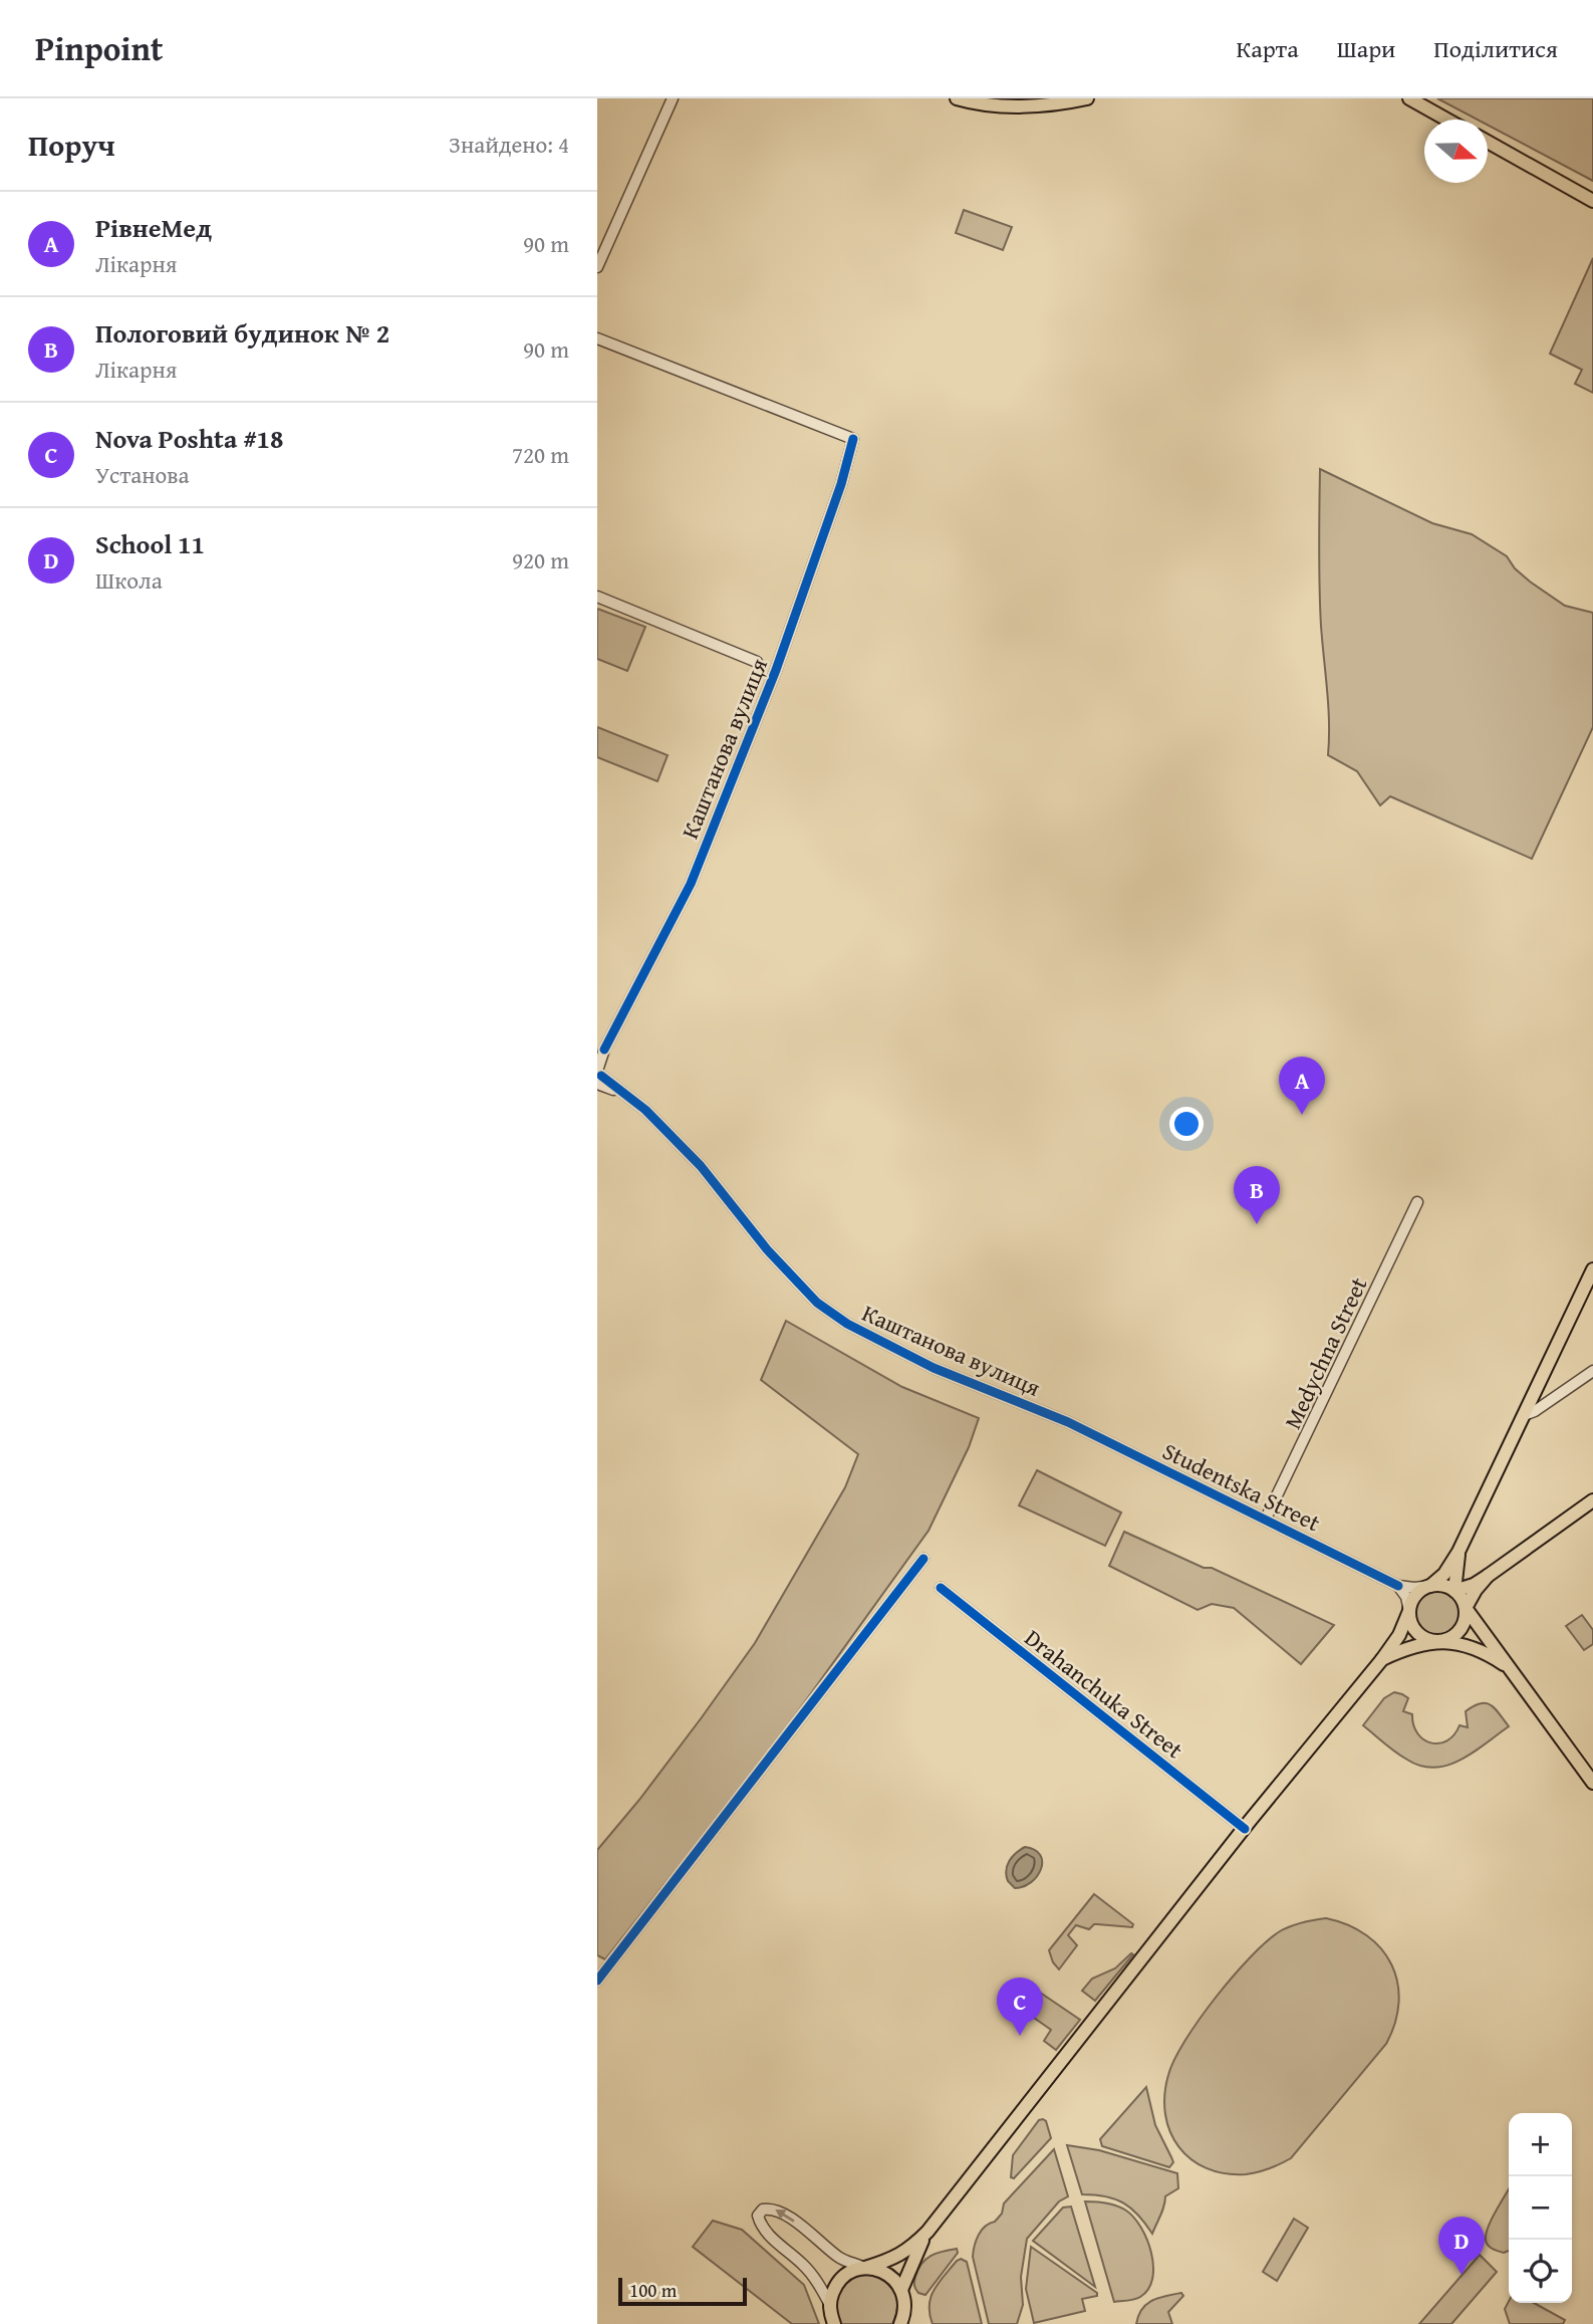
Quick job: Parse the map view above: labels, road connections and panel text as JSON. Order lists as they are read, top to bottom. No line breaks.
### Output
{"streets":{"street":["Каштанова вулиця","Medychna Street","Studentska Street","Drahanchuka Street"]},"crossings":[["Каштанова вулиця","Studentska Street"],["Medychna Street","Studentska Street"]],"scale_bar":"100 m","north":"right","page":{"header":"Pinpoint","nav":["Карта","Шари","Поділитися"],"heading":["Поруч","Знайдено: 4"],"list":[{"mark":"A","name":"РівнеМед","note":"Лікарня","value":"90 m"},{"mark":"B","name":"Пологовий будинок № 2","note":"Лікарня","value":"90 m"},{"mark":"C","name":"Nova Poshta #18","note":"Установа","value":"720 m"},{"mark":"D","name":"School 11","note":"Школа","value":"920 m"}],"pins":["A","B","C","D"],"map_buttons":["+","−"],"scale":"100 m"}}
